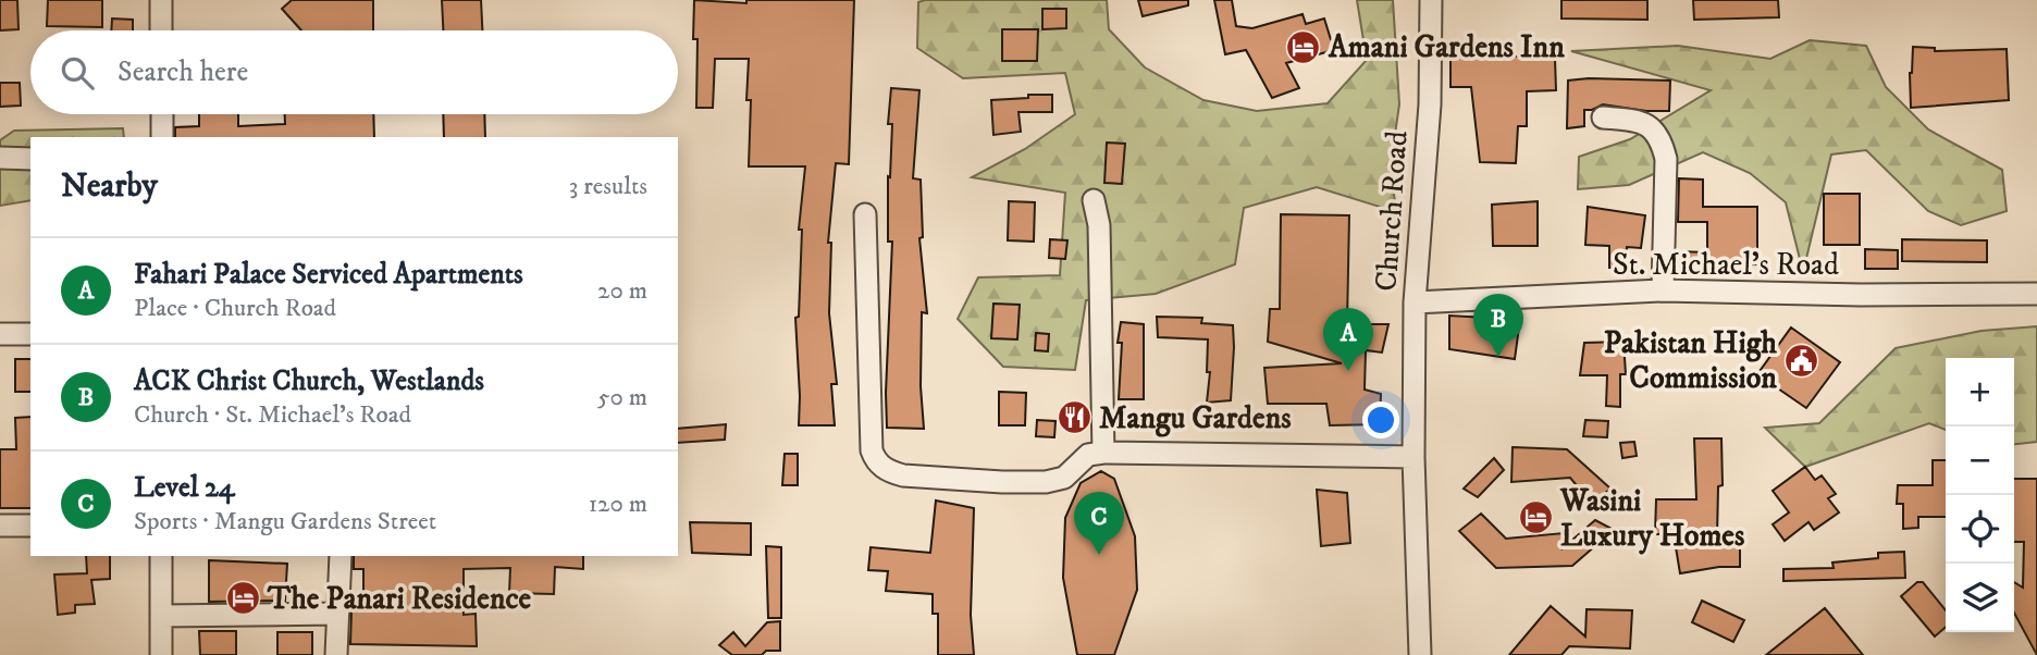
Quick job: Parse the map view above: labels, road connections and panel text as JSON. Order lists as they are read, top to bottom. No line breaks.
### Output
{"streets":{"street":["Church Road","St. Michael's Road"]},"crossings":[["Church Road","St. Michael's Road"]],"places":{"hotel":["Amani Gardens Inn","Wasini Luxury Homes","The Panari Residence"],"public building":["Pakistan High Commission"],"restaurant":["Mangu Gardens"]},"page":{"search":"Search here","heading":["Nearby","3 results"],"list":[{"mark":"A","name":"Fahari Palace Serviced Apartments","note":"Place · Church Road","value":"20 m"},{"mark":"B","name":"ACK Christ Church, Westlands","note":"Church · St. Michael's Road","value":"50 m"},{"mark":"C","name":"Level 24","note":"Sports · Mangu Gardens Street","value":"120 m"}],"pins":["B","A","C"],"map_buttons":["+","−"]}}
